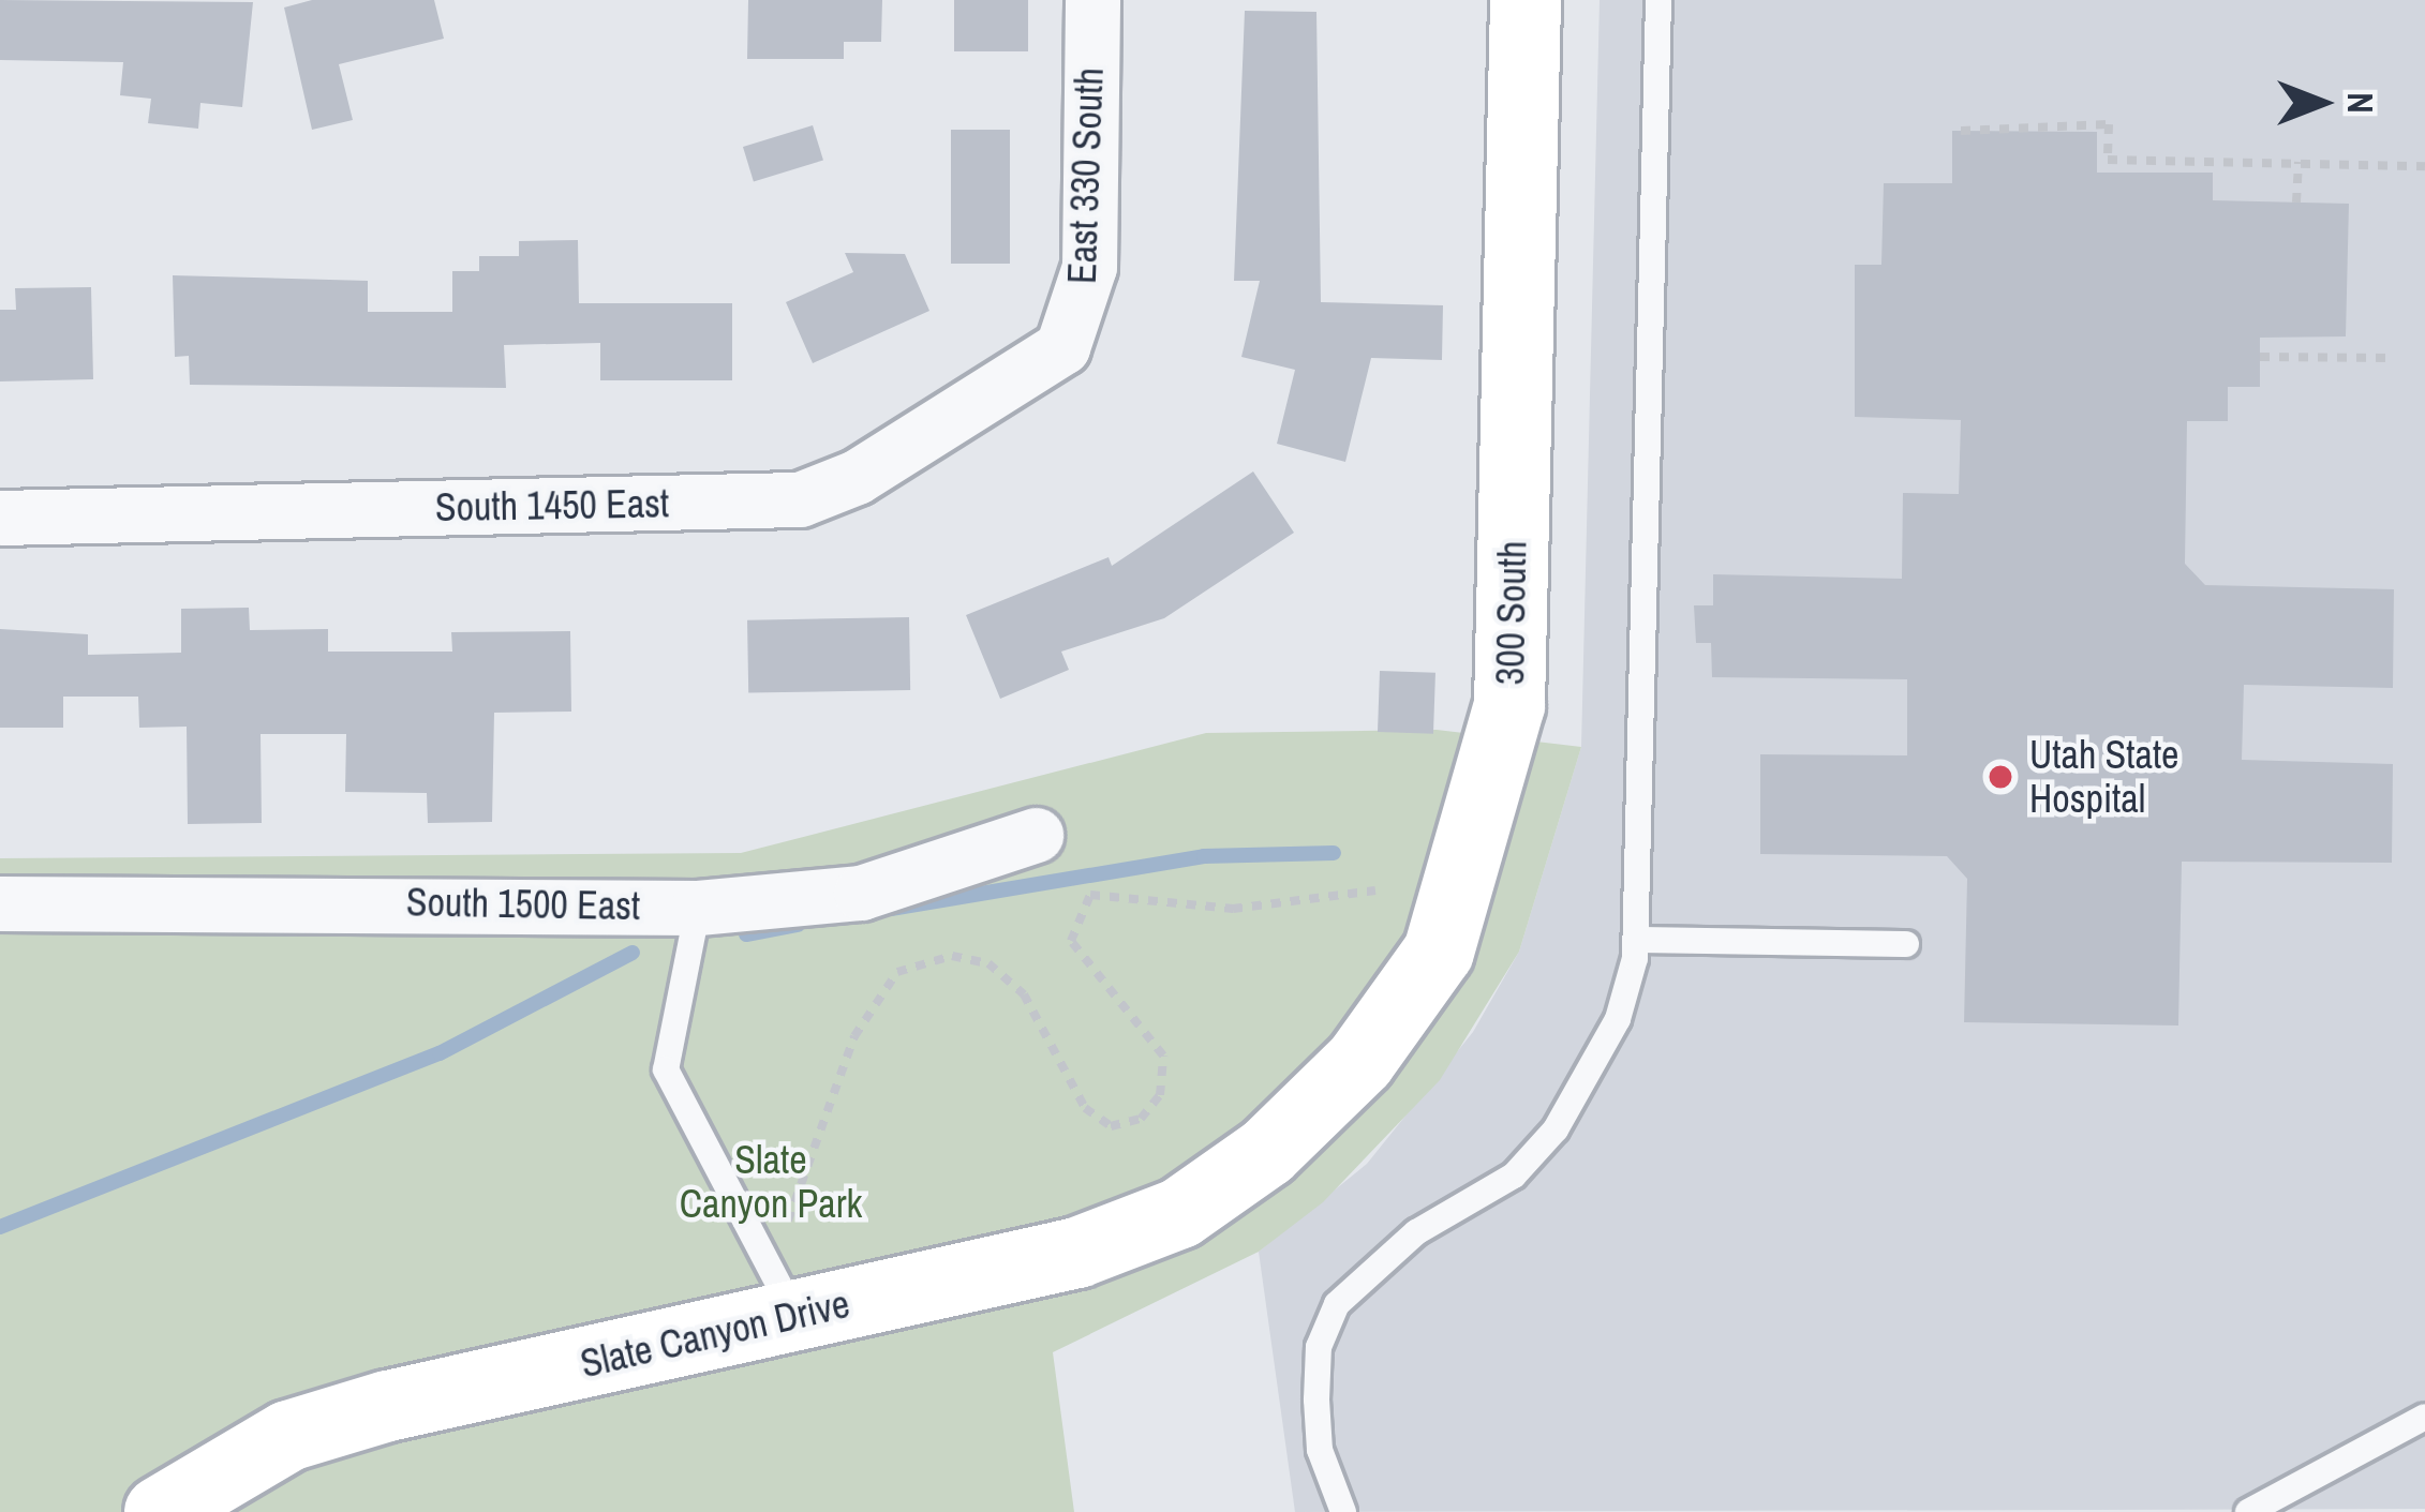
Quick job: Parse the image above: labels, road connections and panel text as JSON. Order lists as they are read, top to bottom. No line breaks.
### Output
{"streets":{"street":["East 330 South","South 1450 East","300 South","South 1500 East","Slate Canyon Drive"]},"crossings":[["East 330 South","South 1450 East"],["300 South","Slate Canyon Drive"]],"parks":["Slate Canyon Park"],"places":["Utah State Hospital"],"north":"right"}
